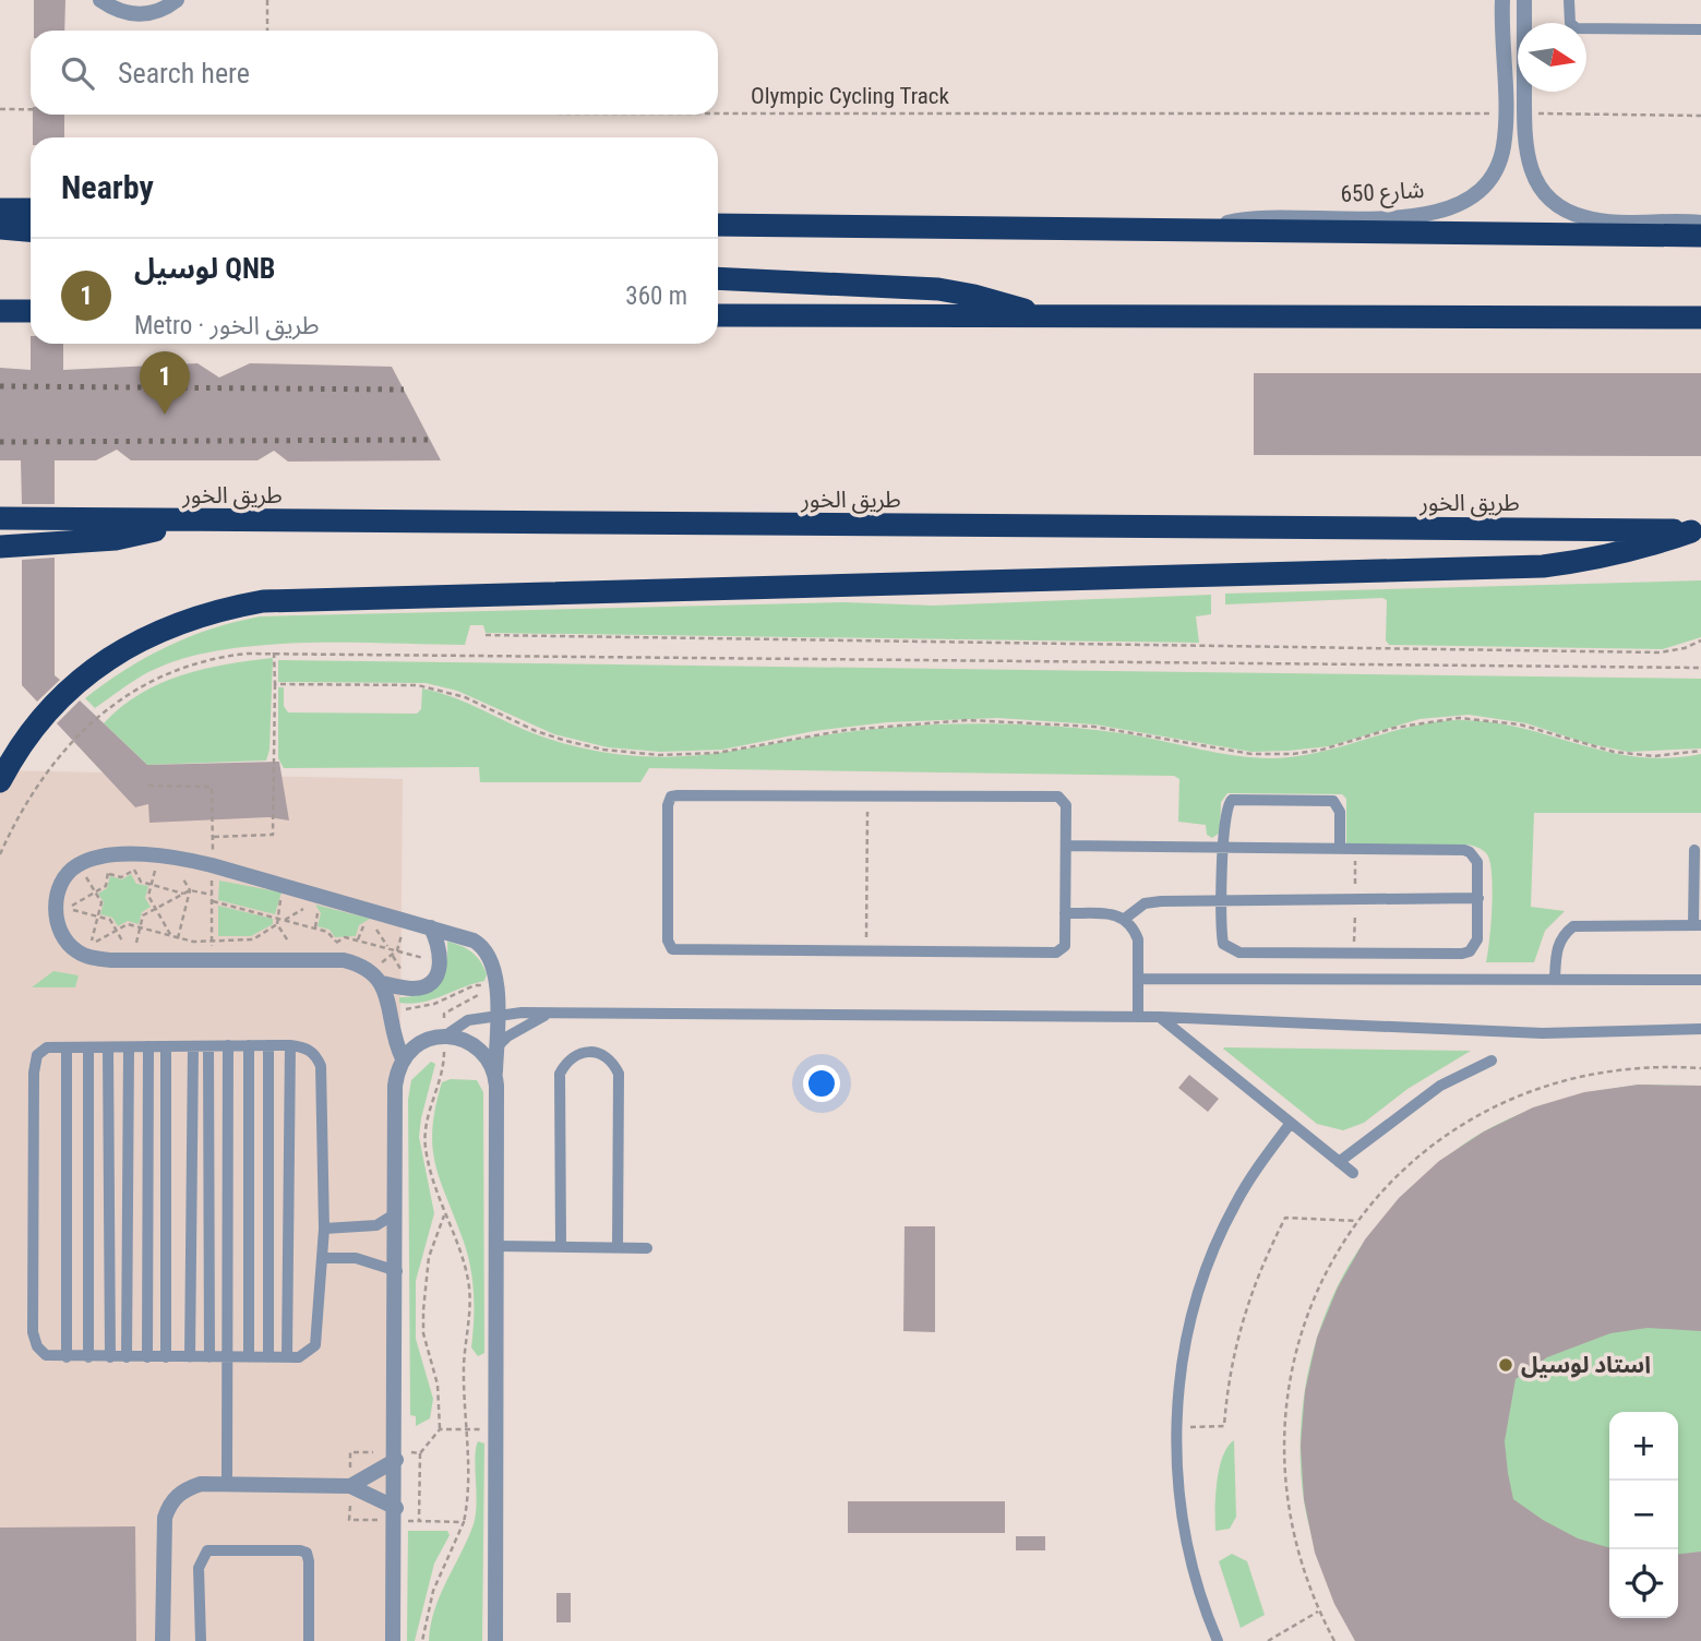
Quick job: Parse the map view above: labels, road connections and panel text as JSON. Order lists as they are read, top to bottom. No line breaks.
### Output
{"streets":{"highway":["طريق الخور"],"street":["شارع 650"],"path":["Olympic Cycling Track"]},"places":["استاد لوسيل"],"north":"right","page":{"search":"Search here","heading":"Nearby","list":[{"mark":"1","name":"لوسيل QNB","note":"Metro · طريق الخور","value":"360 m"}],"pins":"1","map_buttons":["+","−"]}}
